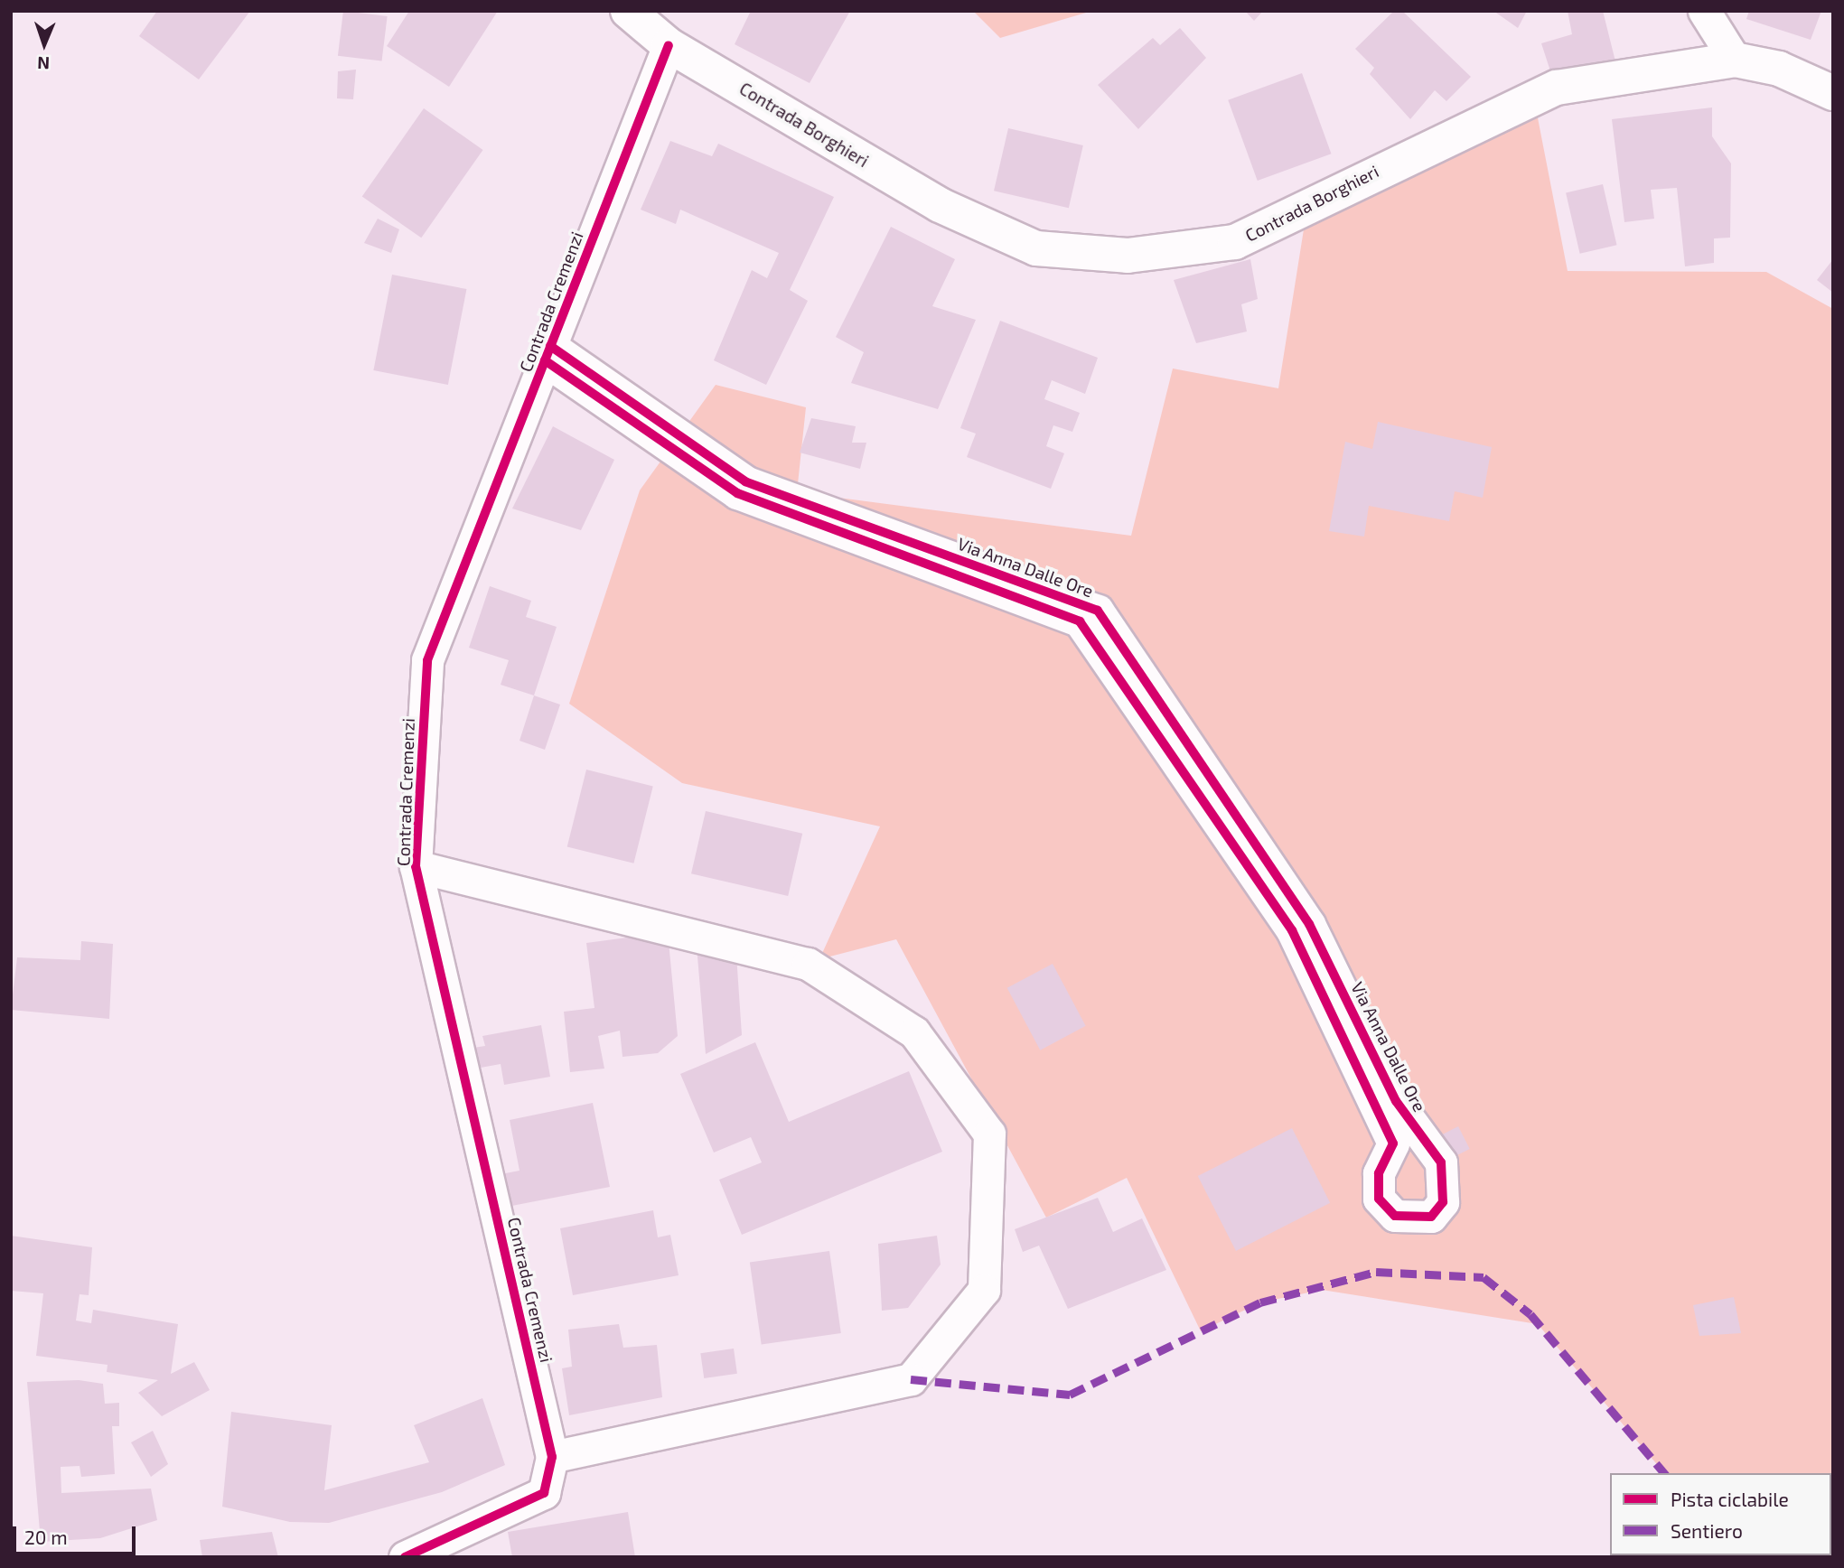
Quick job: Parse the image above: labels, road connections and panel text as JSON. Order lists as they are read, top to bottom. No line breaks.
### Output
{"streets":{"street":["Contrada Borghieri","Contrada Cremenzi","Via Anna Dalle Ore"]},"crossings":[["Contrada Borghieri","Contrada Cremenzi"],["Contrada Cremenzi","Via Anna Dalle Ore"]],"legend":["Pista ciclabile","Sentiero"],"scale_bar":"20 m","north":"bottom"}
